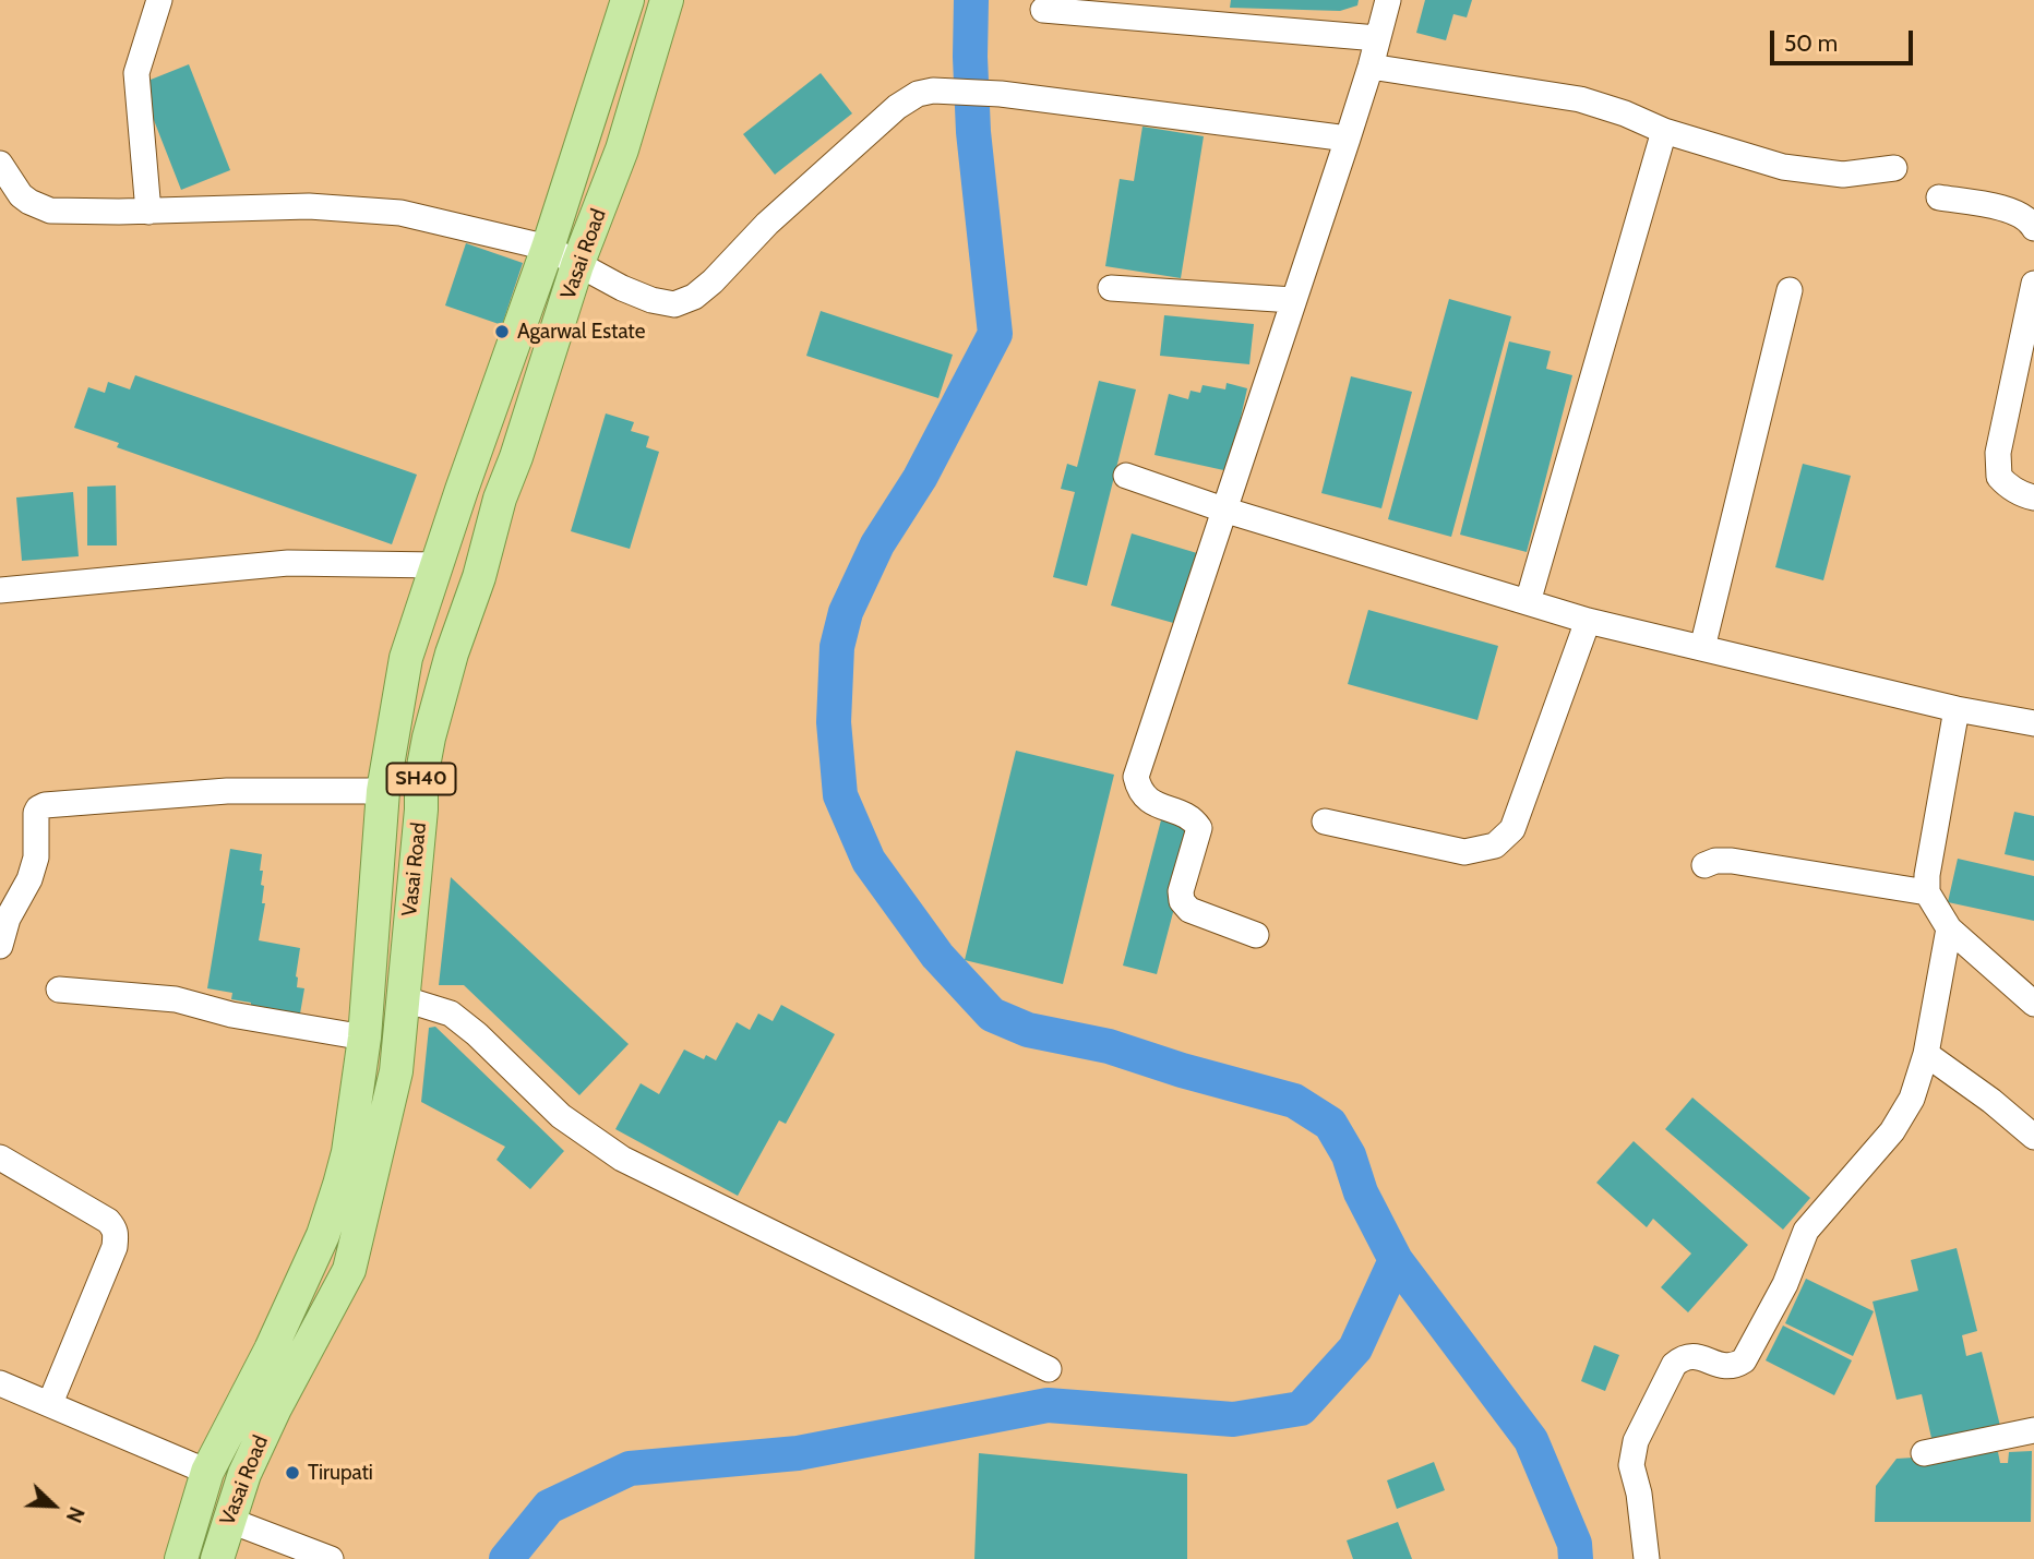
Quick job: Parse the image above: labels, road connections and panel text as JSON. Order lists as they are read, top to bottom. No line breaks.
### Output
{"streets":{"main road":["Vasai Road","SH40"]},"places":["Agarwal Estate","Tirupati"],"scale_bar":"50 m","north":"bottom right"}
